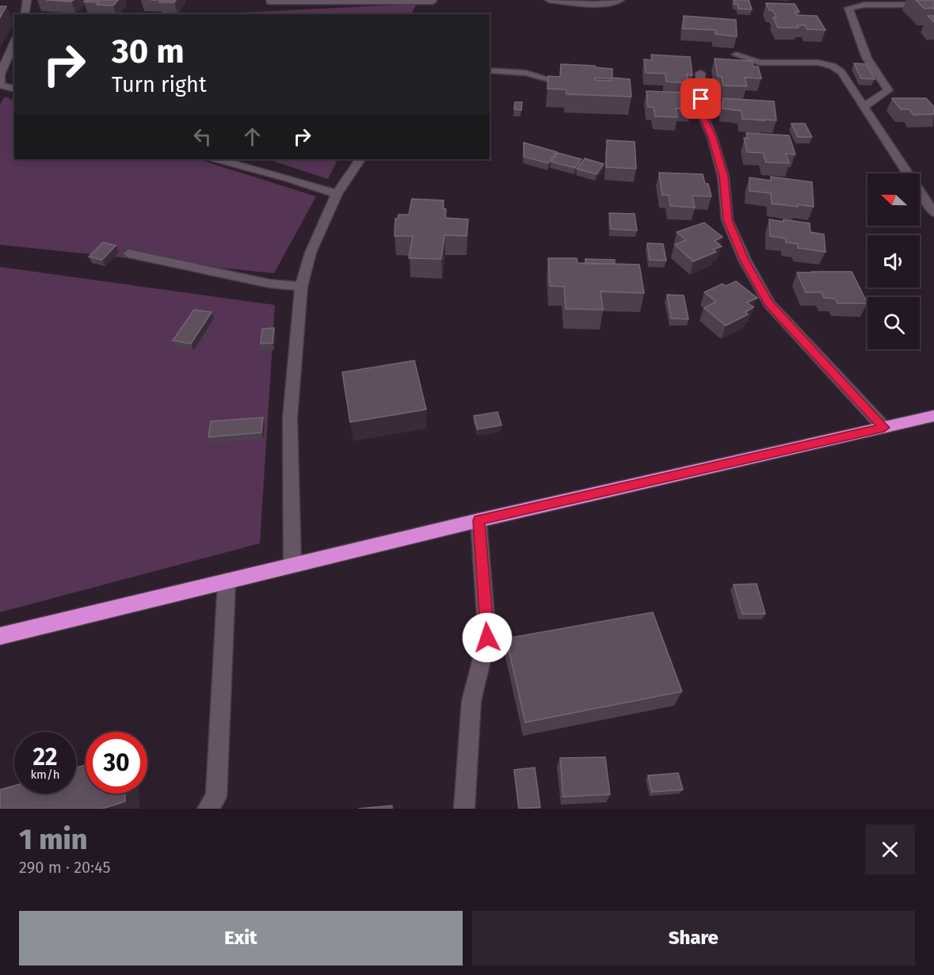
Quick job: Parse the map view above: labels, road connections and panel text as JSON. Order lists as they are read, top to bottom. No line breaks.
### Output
{"north":"left","page":{"turn":["30 m","Turn right"],"speed":"22 km/h","limit":"30","heading":["1 min","290 m · 20:45"],"buttons":["Exit","Share"]}}
